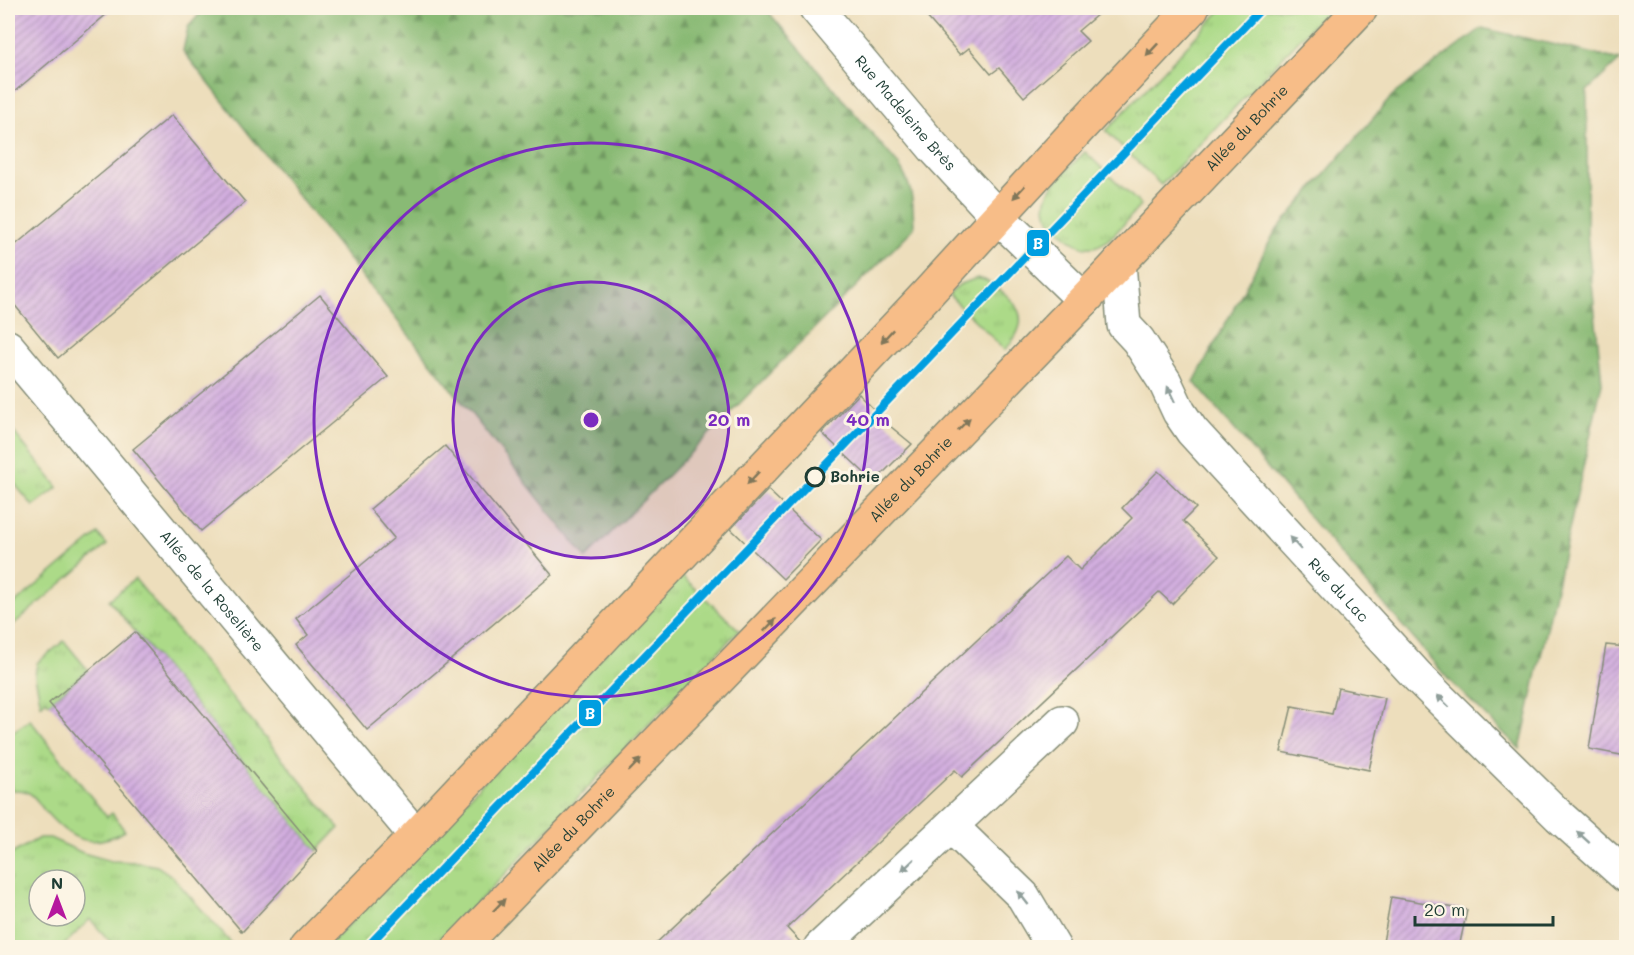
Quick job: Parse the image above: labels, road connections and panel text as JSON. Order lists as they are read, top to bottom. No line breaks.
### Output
{"streets":{"main road":["Allée du Bohrie"],"street":["Rue Madeleine Brès","Allée de la Roselière","Rue du Lac"]},"crossings":[["Rue Madeleine Brès","Allée du Bohrie"],["Allée du Bohrie","Rue du Lac"]],"one_way":["Rue du Lac"],"places":["Bohrie"],"lines":["transit line B"],"scale_bar":"20 m","north":"top","rings":["20 m","40 m"]}
